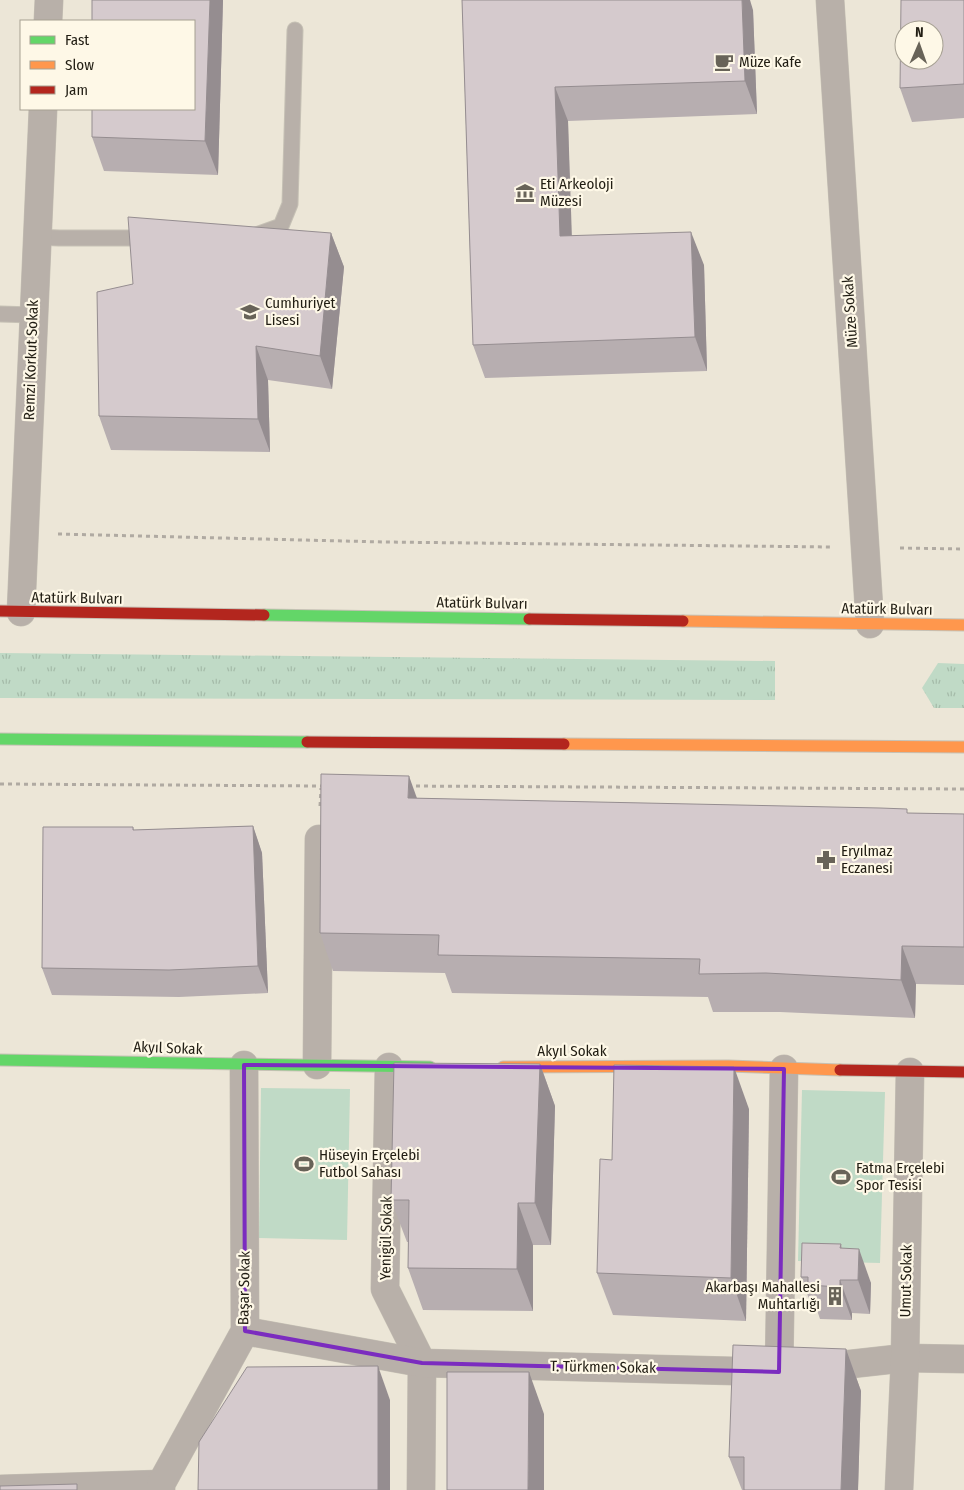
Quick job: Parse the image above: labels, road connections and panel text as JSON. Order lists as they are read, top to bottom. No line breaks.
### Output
{"streets":{"main road":["Atatürk Bulvarı","Akyıl Sokak"],"street":["Müze Sokak","Remzi Korkut Sokak","Yenigül Sokak","Umut Sokak","Başar Sokak","T. Türkmen Sokak"]},"crossings":[["Müze Sokak","Atatürk Bulvarı"],["Remzi Korkut Sokak","Atatürk Bulvarı"],["Akyıl Sokak","Yenigül Sokak"],["Akyıl Sokak","Umut Sokak"],["Akyıl Sokak","Başar Sokak"],["Yenigül Sokak","T. Türkmen Sokak"],["Umut Sokak","T. Türkmen Sokak"],["Başar Sokak","T. Türkmen Sokak"]],"places":{"cafe":["Müze Kafe"],"museum":["Eti Arkeoloji Müzesi"],"school or university":["Cumhuriyet Lisesi"],"pharmacy":["Eryılmaz Eczanesi"],"sports":["Hüseyin Erçelebi Futbol Sahası","Fatma Erçelebi Spor Tesisi"],"building":["Akarbaşı Mahallesi Muhtarlığı"]},"legend":["Fast","Slow","Jam"],"north":"top"}
